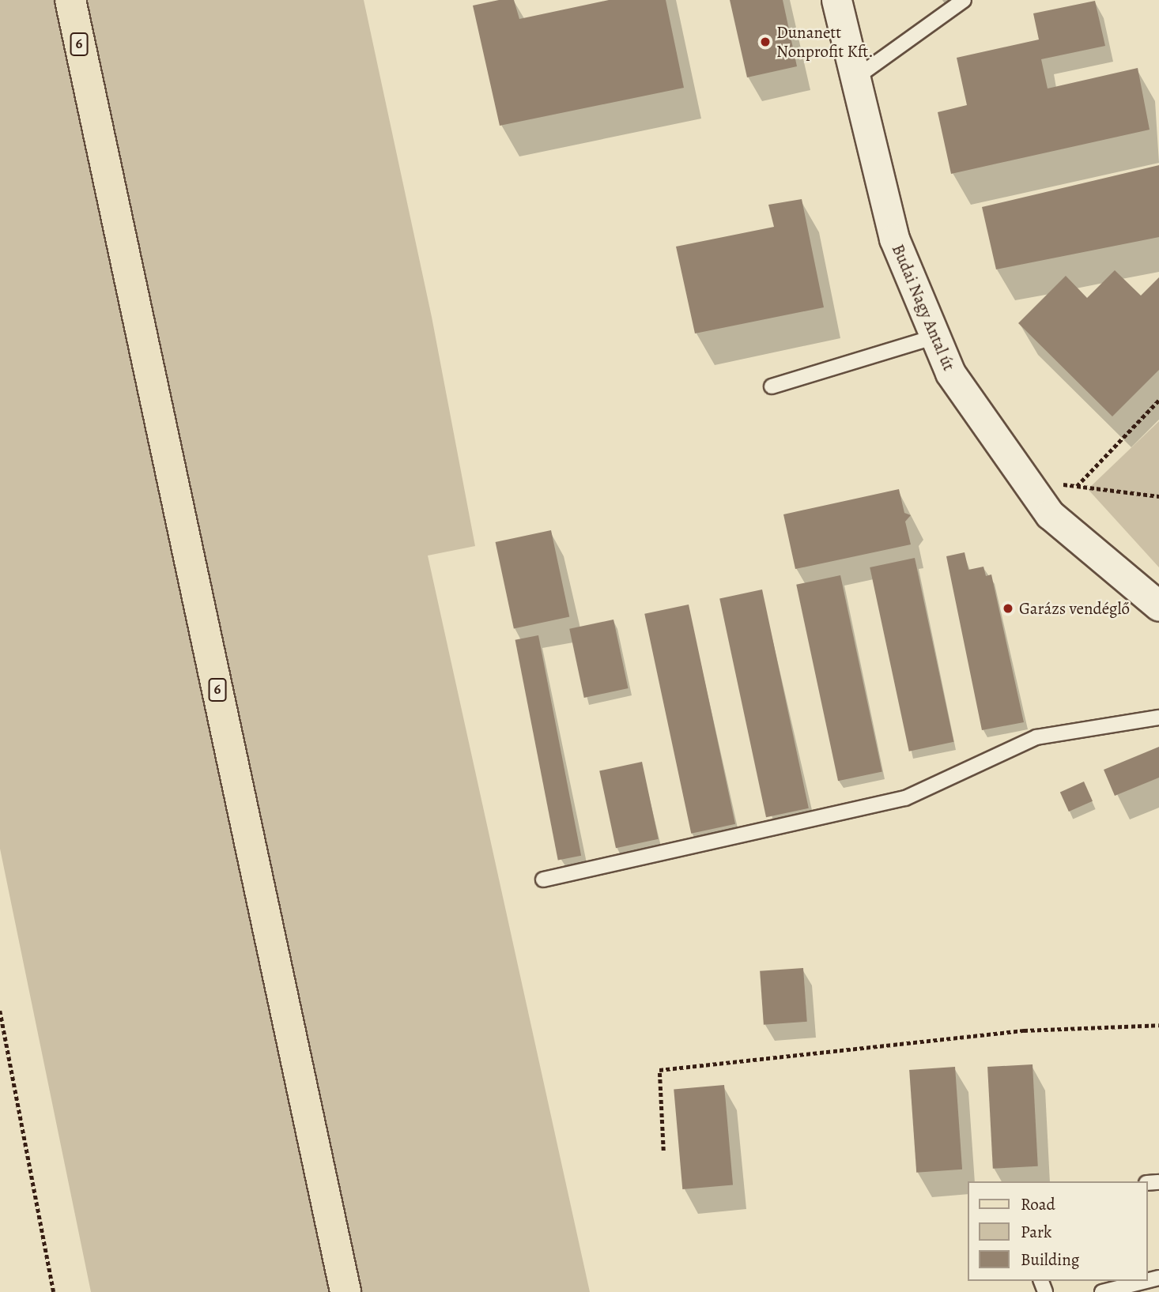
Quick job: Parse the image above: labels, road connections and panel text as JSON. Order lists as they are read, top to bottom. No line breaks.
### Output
{"streets":{"main road":["6"],"street":["Budai Nagy Antal út"]},"places":["Dunanett Nonprofit Kft.","Garázs vendéglő"],"legend":["Road","Park","Building"]}
